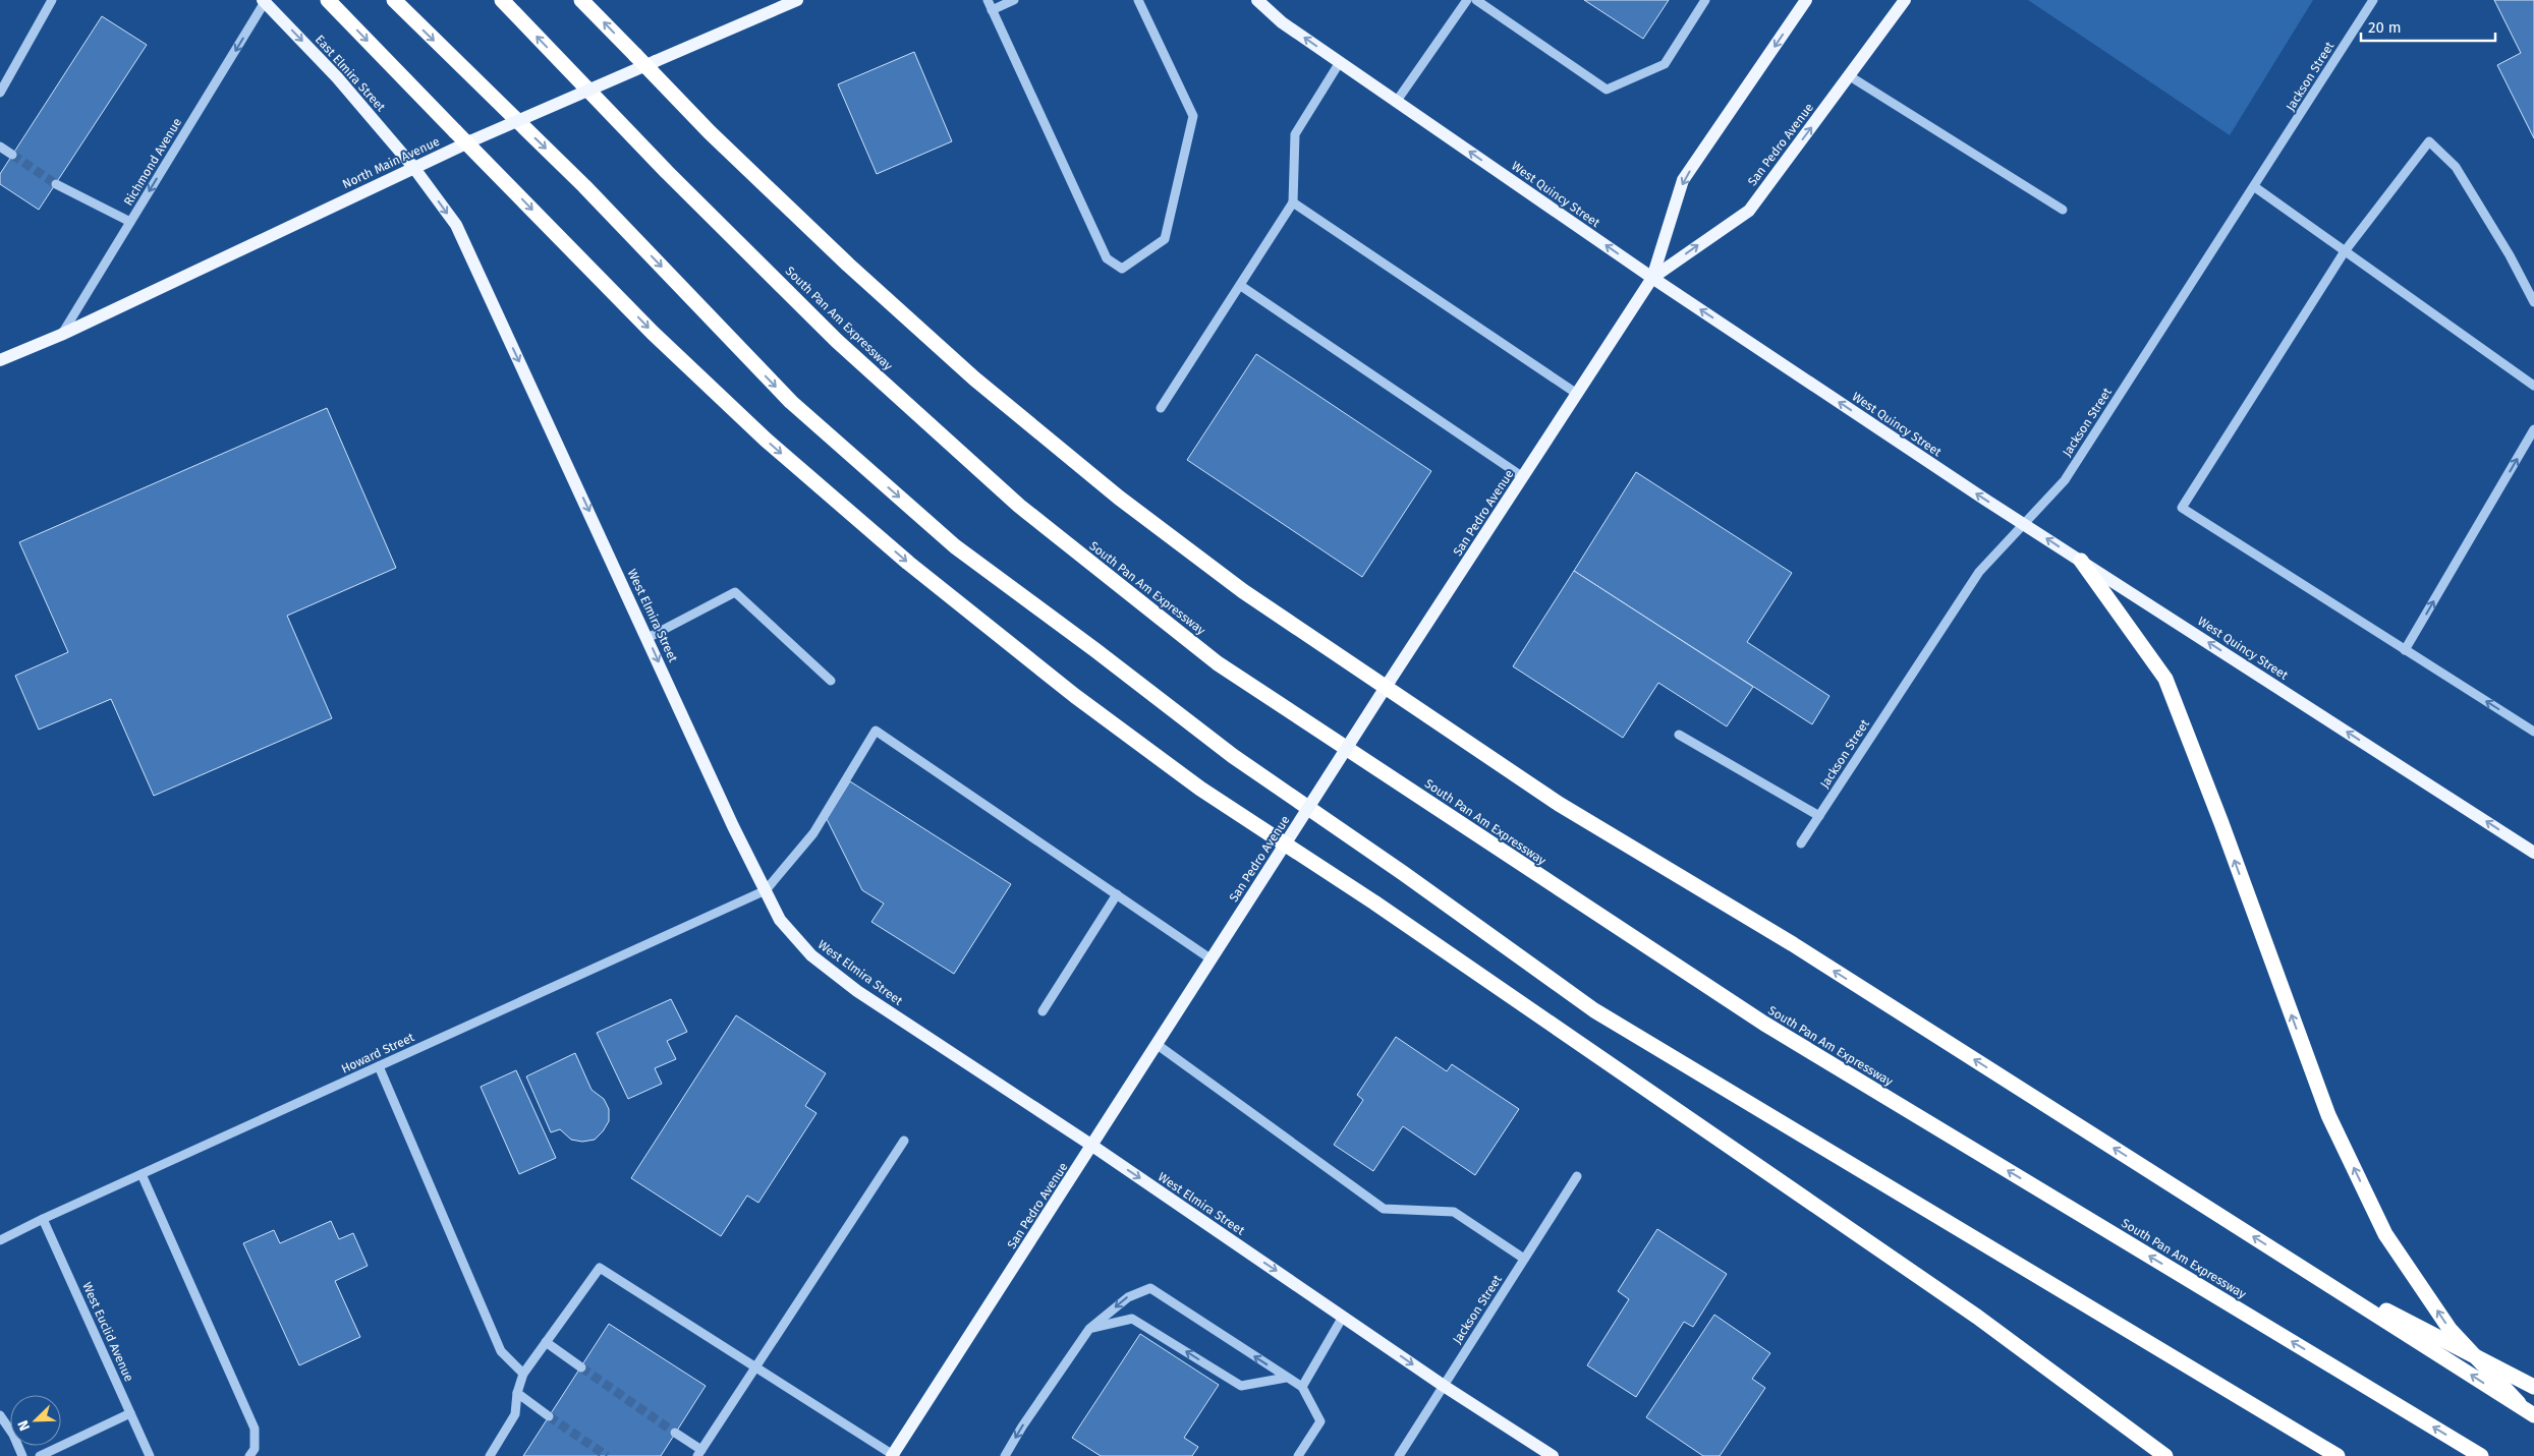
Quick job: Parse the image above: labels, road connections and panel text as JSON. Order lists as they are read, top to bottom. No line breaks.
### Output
{"streets":{"highway":["South Pan Am Expressway"],"main road":["East Elmira Street","San Pedro Avenue","North Main Avenue","West Quincy Street","West Elmira Street"],"street":["Jackson Street","Richmond Avenue","Howard Street","West Euclid Avenue"]},"crossings":[["East Elmira Street","Richmond Avenue"],["East Elmira Street","North Main Avenue"],["East Elmira Street","West Elmira Street"],["Jackson Street","West Quincy Street"],["Jackson Street","West Elmira Street"],["San Pedro Avenue","West Quincy Street"],["San Pedro Avenue","West Elmira Street"],["Richmond Avenue","North Main Avenue"],["North Main Avenue","West Elmira Street"],["West Elmira Street","Howard Street"],["Howard Street","West Euclid Avenue"]],"one_way":["East Elmira Street","Richmond Avenue","West Quincy Street","West Elmira Street"],"scale_bar":"20 m","north":"bottom left"}
